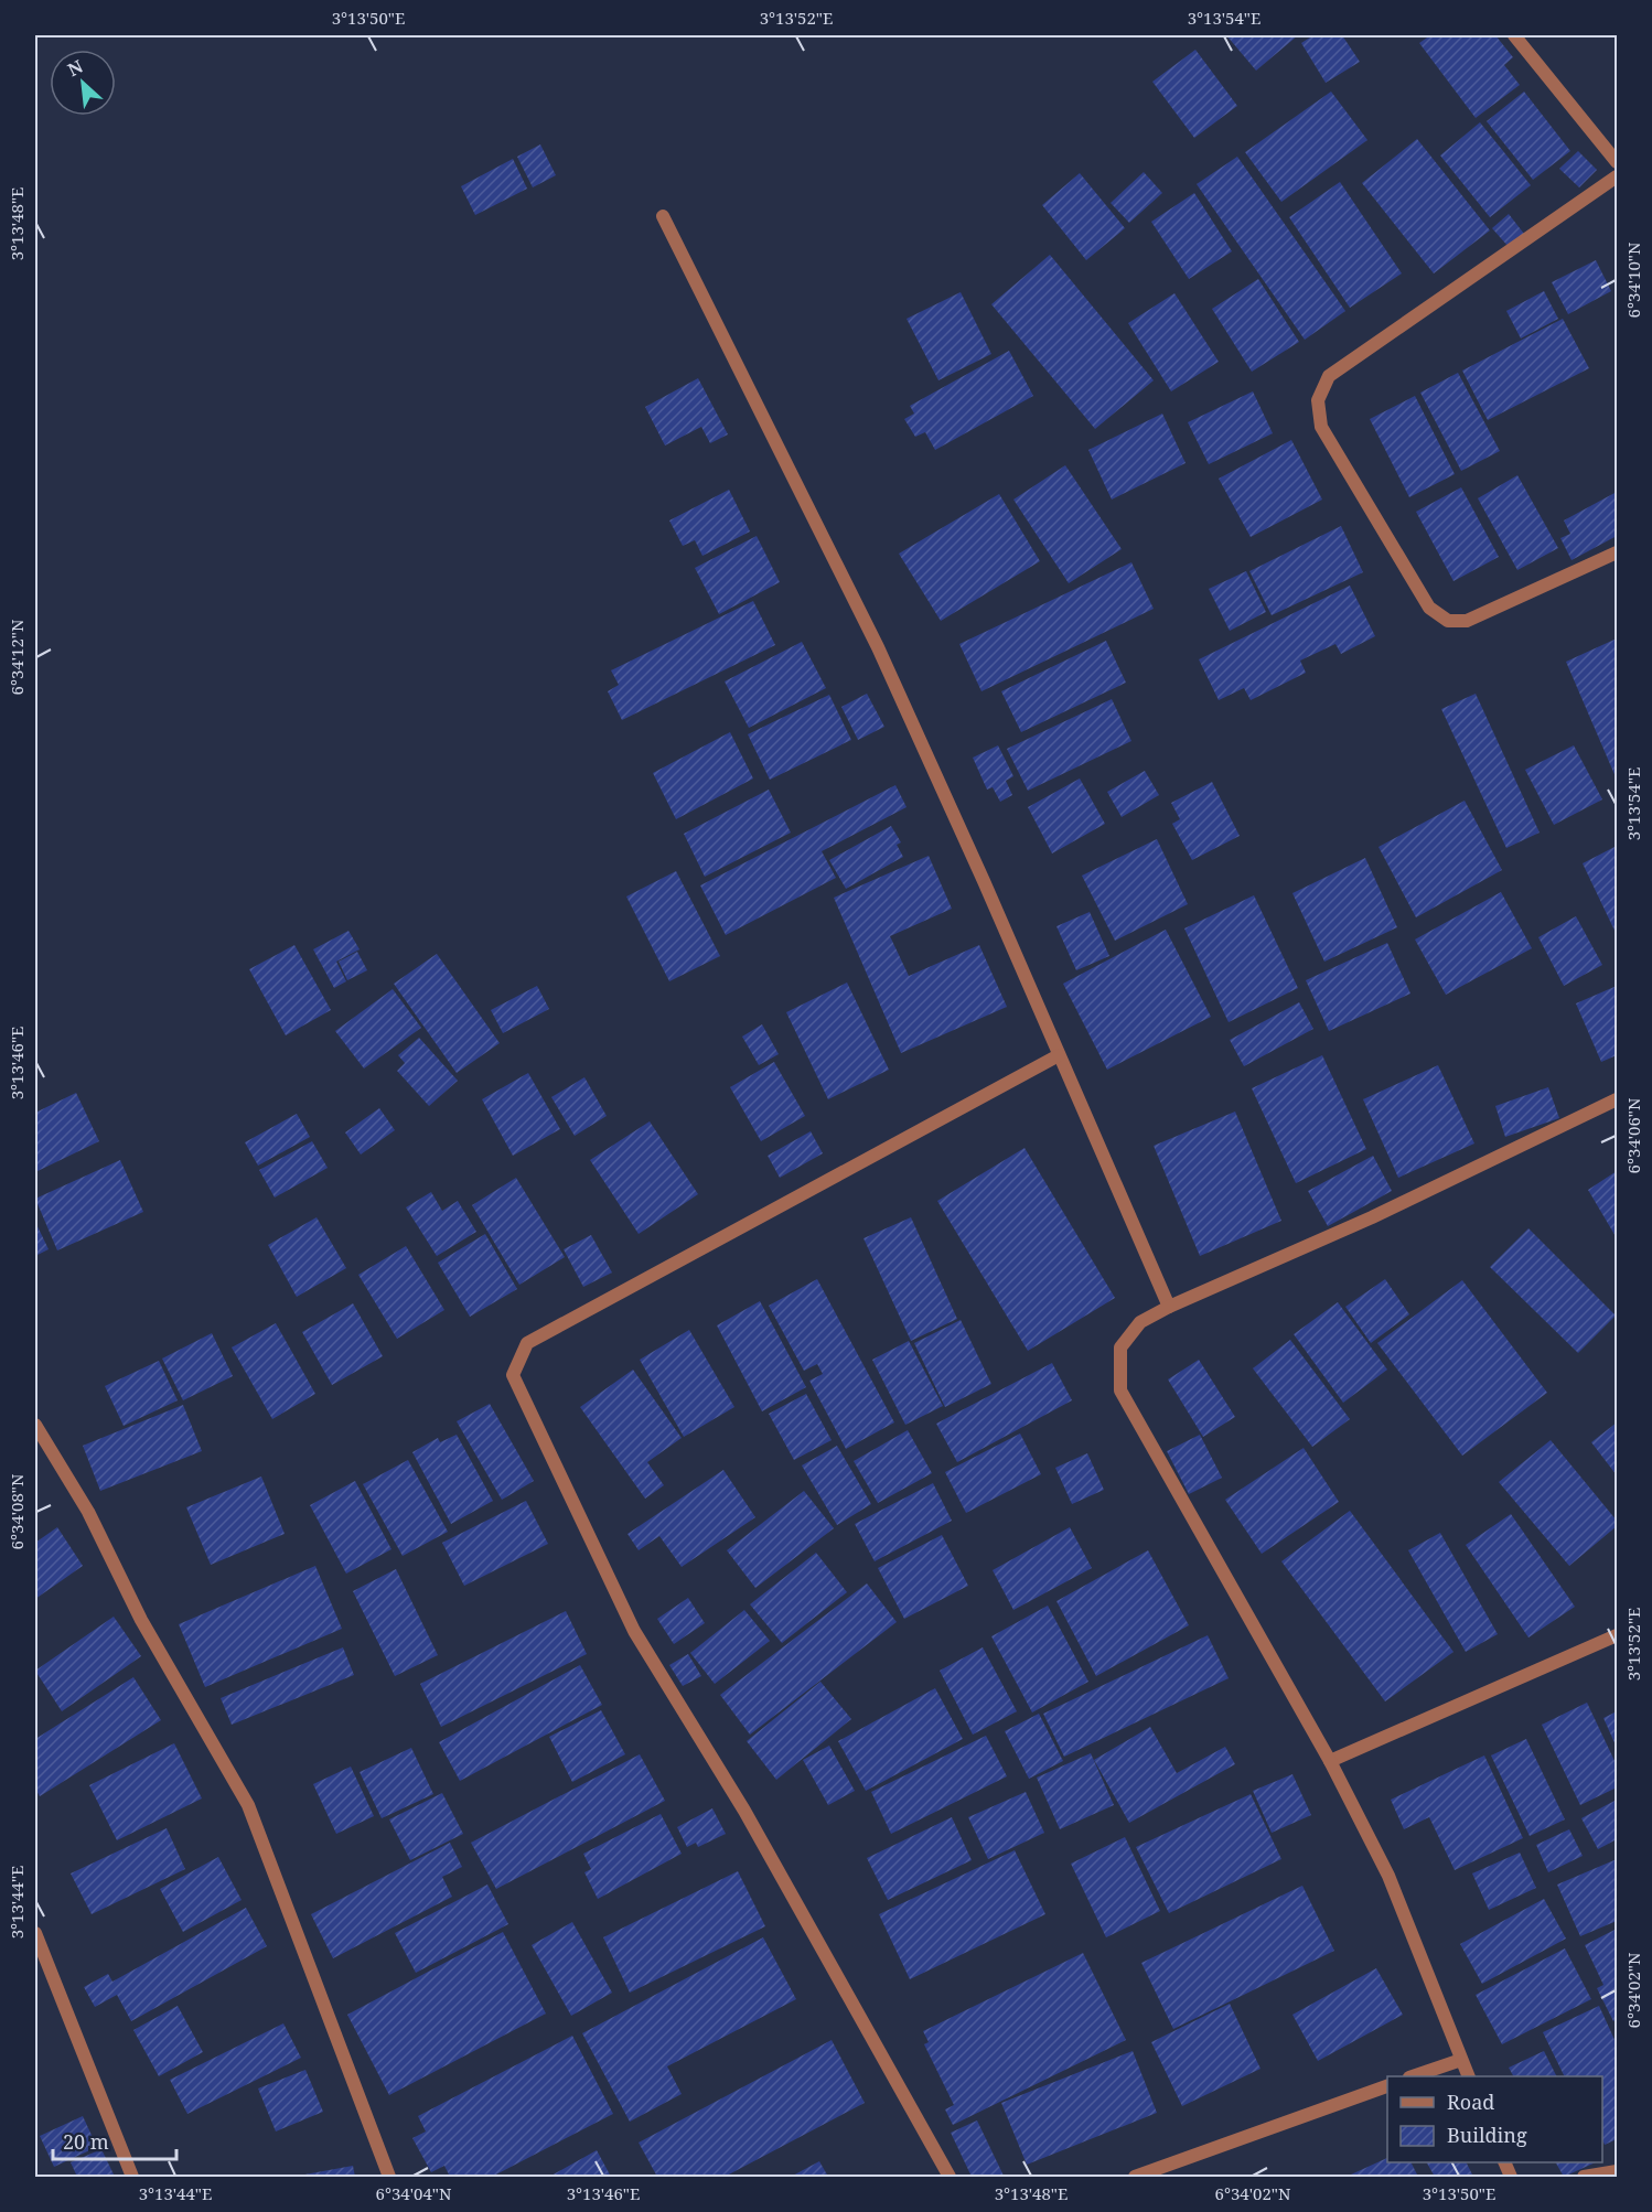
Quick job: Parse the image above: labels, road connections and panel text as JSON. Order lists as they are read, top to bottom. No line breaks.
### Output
{"legend":["Road","Building"],"scale_bar":"20 m","north":"top left","coordinates":["3°13'50\"E","3°13'52\"E","3°13'54\"E","3°13'48\"E","6°34'10\"N","6°34'12\"N","3°13'46\"E","6°34'06\"N","6°34'08\"N","3°13'44\"E","6°34'02\"N","6°34'04\"N"]}
